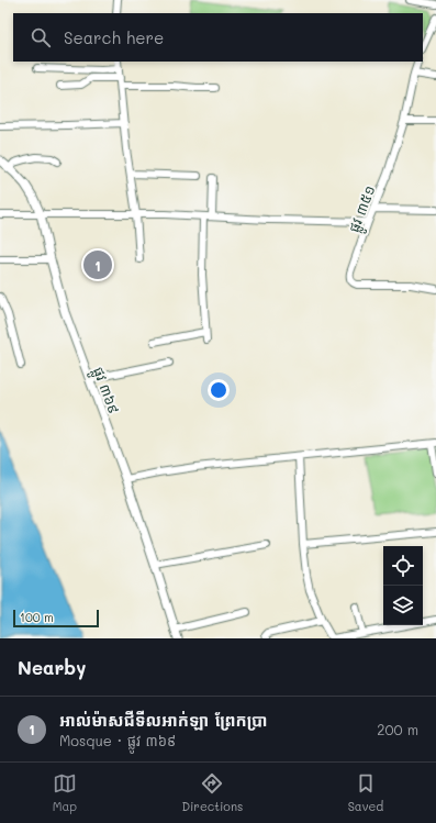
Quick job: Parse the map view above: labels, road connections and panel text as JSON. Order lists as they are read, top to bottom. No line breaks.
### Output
{"streets":{"main road":["ផ្លូវ ៣៦៩"],"street":["ផ្លូវ ៣៥១"]},"scale_bar":"100 m","page":{"search":"Search here","pins":"1","scale":"100 m","heading":"Nearby","list":[{"mark":"1","name":"អាល់ម៉ាសជីទីលអាក់ឡា ព្រែកប្រា","note":"Mosque · ផ្លូវ ៣៦៩","value":"200 m"}],"nav":["Map","Directions","Saved"]}}
